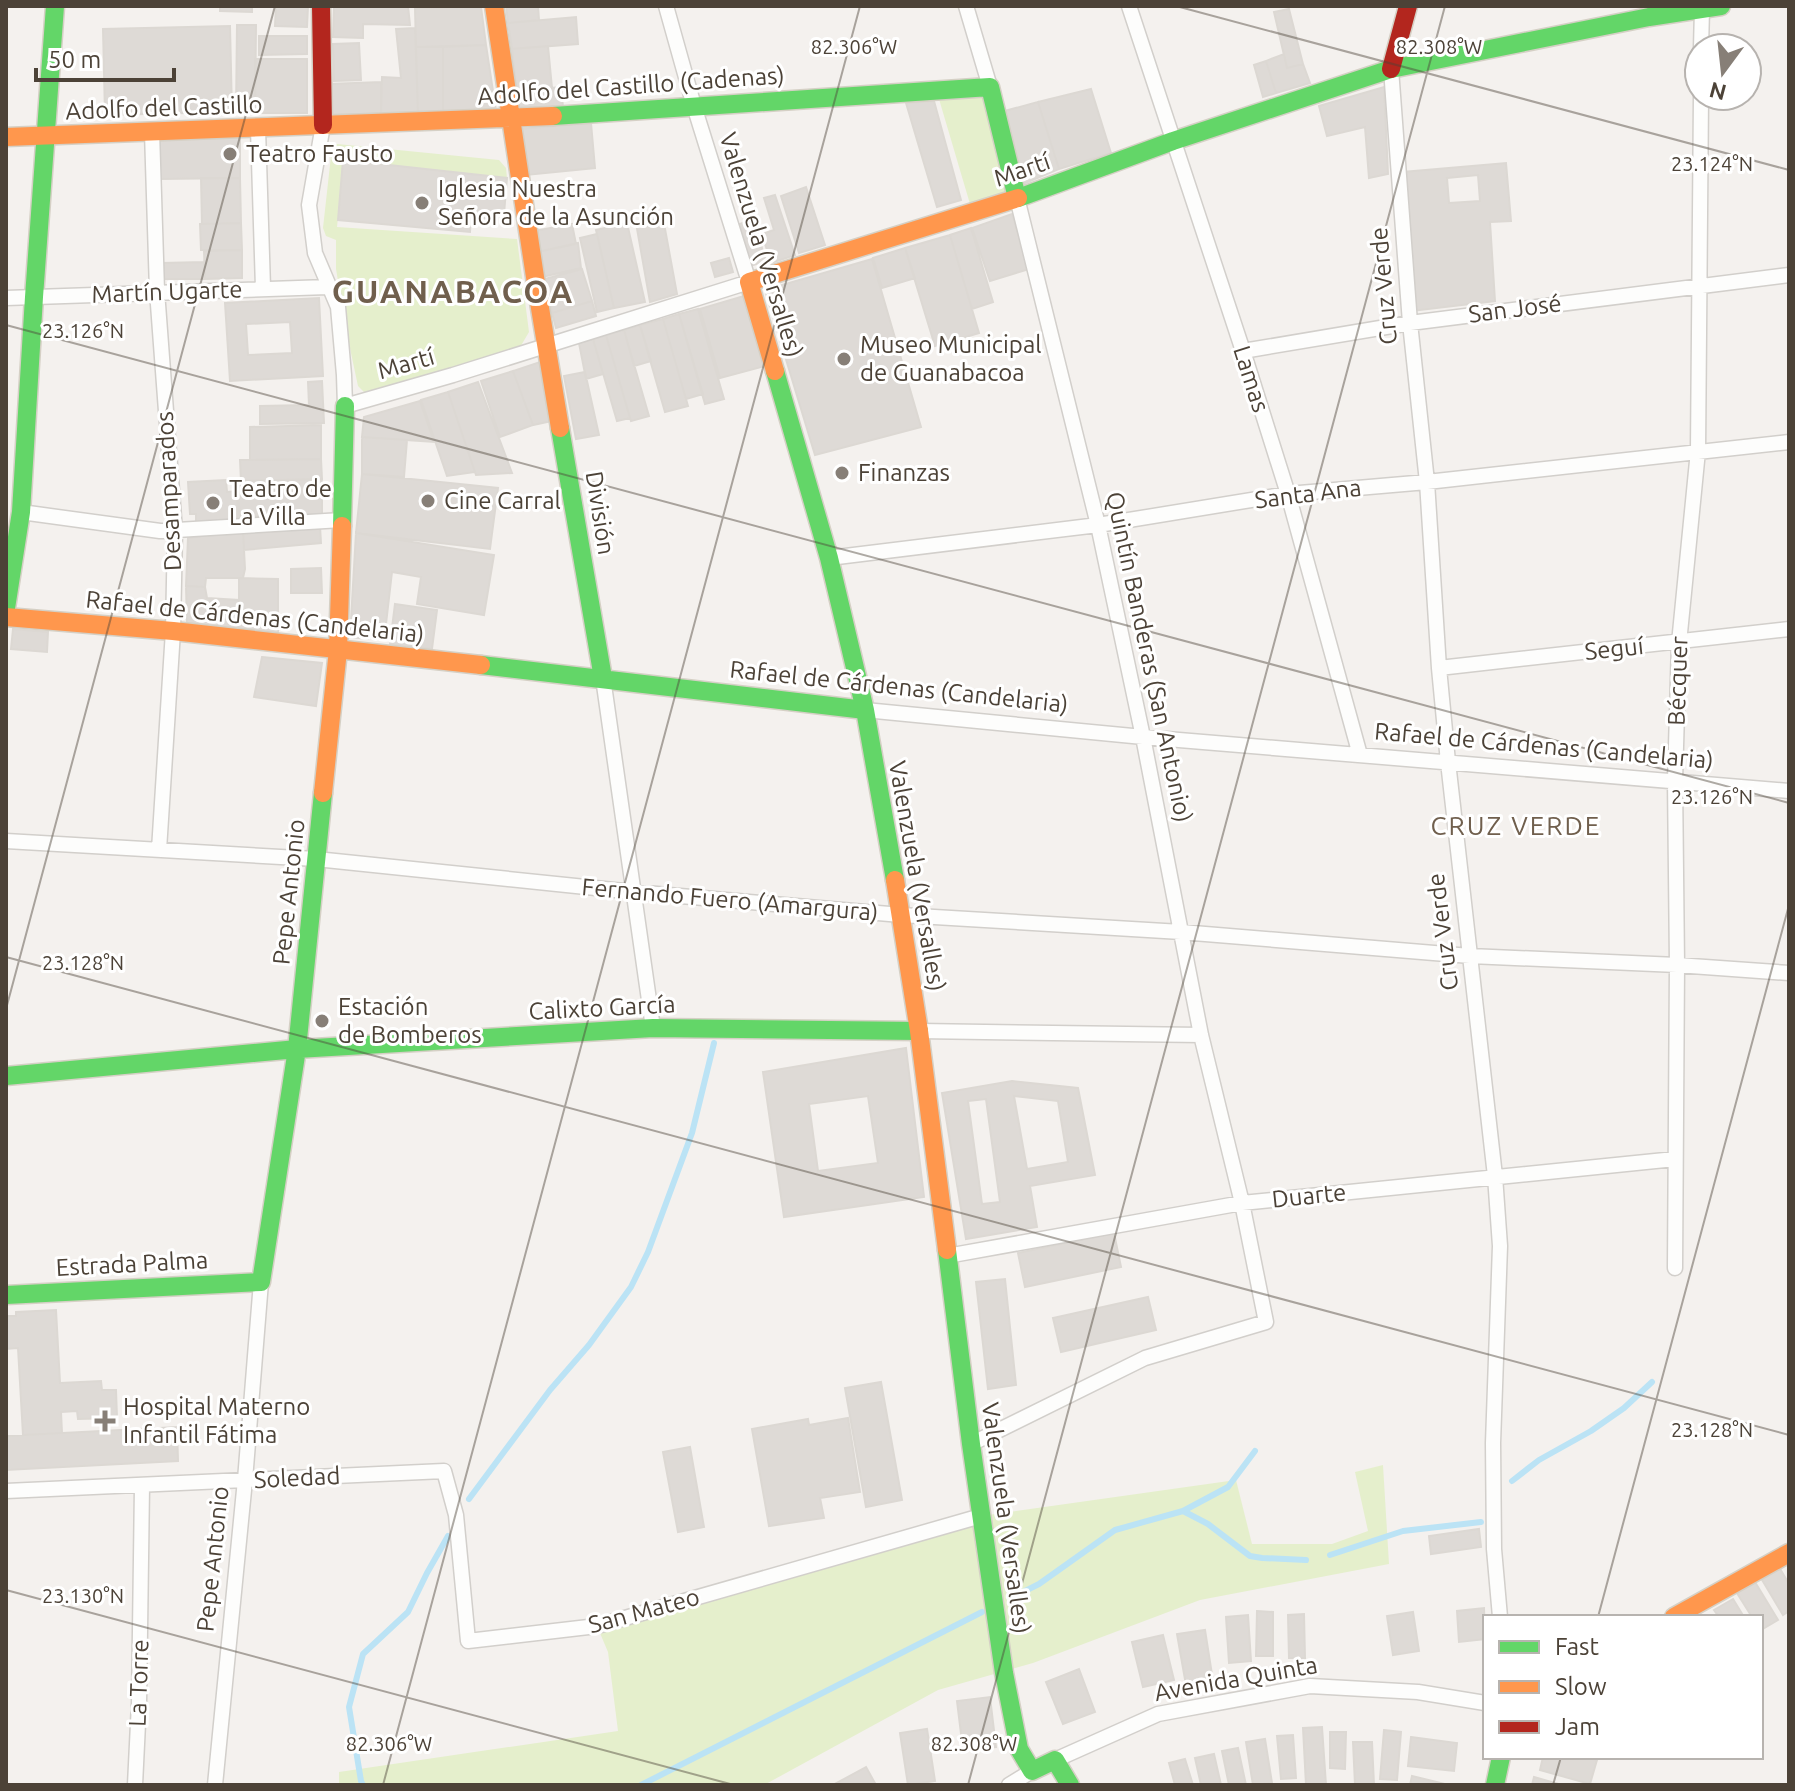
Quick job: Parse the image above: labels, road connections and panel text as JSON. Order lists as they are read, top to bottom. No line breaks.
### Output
{"streets":{"street":["Adolfo del Castillo (Cadenas)","Adolfo del Castillo","Martí","Valenzuela (Versalles)","Cruz Verde","Martín Ugarte","San José","Lamas","Desamparados","Santa Ana","División","Rafael de Cárdenas (Candelaria)","Seguí","Quintín Banderas (San Antonio)","Bécquer","Pepe Antonio","Fernando Fuero (Amargura)","Calixto García","Duarte","Estrada Palma","Soledad","San Mateo","Avenida Quinta","La Torre"]},"crossings":[["Adolfo del Castillo (Cadenas)","Adolfo del Castillo"],["Adolfo del Castillo (Cadenas)","Valenzuela (Versalles)"],["Adolfo del Castillo (Cadenas)","División"],["Adolfo del Castillo (Cadenas)","Quintín Banderas (San Antonio)"],["Adolfo del Castillo (Cadenas)","Pepe Antonio"],["Adolfo del Castillo","Desamparados"],["Adolfo del Castillo","Pepe Antonio"],["Martí","Valenzuela (Versalles)"],["Martí","Cruz Verde"],["Martí","Lamas"],["Martí","División"],["Martí","Quintín Banderas (San Antonio)"],["Martí","Pepe Antonio"],["Valenzuela (Versalles)","Santa Ana"],["Valenzuela (Versalles)","Rafael de Cárdenas (Candelaria)"],["Valenzuela (Versalles)","Quintín Banderas (San Antonio)"],["Valenzuela (Versalles)","Fernando Fuero (Amargura)"],["Valenzuela (Versalles)","Calixto García"],["Valenzuela (Versalles)","Duarte"],["Valenzuela (Versalles)","San Mateo"],["Valenzuela (Versalles)","Avenida Quinta"],["Cruz Verde","San José"],["Cruz Verde","Santa Ana"],["Cruz Verde","Rafael de Cárdenas (Candelaria)"],["Cruz Verde","Seguí"],["Cruz Verde","Fernando Fuero (Amargura)"],["Cruz Verde","Duarte"],["Martín Ugarte","Desamparados"],["Martín Ugarte","Pepe Antonio"],["San José","Lamas"],["San José","Bécquer"],["Lamas","Santa Ana"],["Lamas","Rafael de Cárdenas (Candelaria)"],["Desamparados","Rafael de Cárdenas (Candelaria)"],["Desamparados","Fernando Fuero (Amargura)"],["Santa Ana","Quintín Banderas (San Antonio)"],["Santa Ana","Bécquer"],["División","Rafael de Cárdenas (Candelaria)"],["División","Fernando Fuero (Amargura)"],["División","Calixto García"],["Rafael de Cárdenas (Candelaria)","Quintín Banderas (San Antonio)"],["Rafael de Cárdenas (Candelaria)","Bécquer"],["Rafael de Cárdenas (Candelaria)","Pepe Antonio"],["Seguí","Bécquer"],["Quintín Banderas (San Antonio)","Fernando Fuero (Amargura)"],["Quintín Banderas (San Antonio)","Calixto García"],["Quintín Banderas (San Antonio)","Duarte"],["Bécquer","Fernando Fuero (Amargura)"],["Bécquer","Duarte"],["Pepe Antonio","Fernando Fuero (Amargura)"],["Pepe Antonio","Calixto García"],["Pepe Antonio","Estrada Palma"],["Pepe Antonio","Soledad"],["Soledad","San Mateo"],["Soledad","La Torre"]],"districts":["GUANABACOA","CRUZ VERDE"],"places":{"other":["Teatro Fausto","Iglesia Nuestra Señora de la Asunción","Museo Municipal de Guanabacoa","Finanzas","Cine Carral","Teatro de La Villa","Estación de Bomberos"],"health":["Hospital Materno Infantil Fátima"]},"legend":["Fast","Slow","Jam"],"scale_bar":"50 m","north":"bottom","coordinates":["82.306°W","82.308°W","23.124°N","23.126°N","23.128°N","23.130°N"]}
